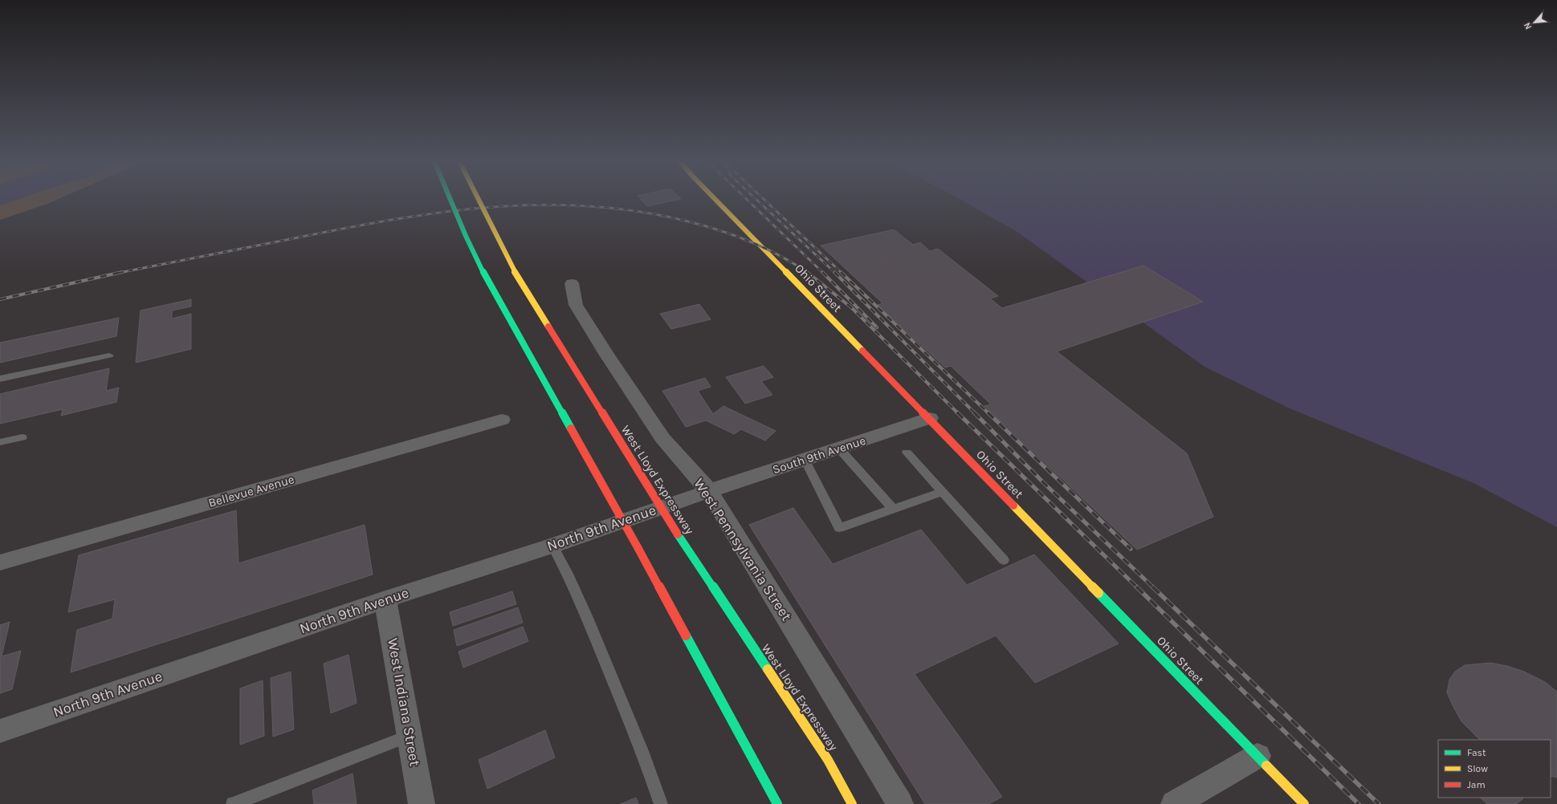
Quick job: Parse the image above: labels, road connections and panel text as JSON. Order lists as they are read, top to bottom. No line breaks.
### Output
{"streets":{"main road":["Ohio Street","West Lloyd Expressway"],"street":["South 9th Avenue","Bellevue Avenue","North 9th Avenue","West Pennsylvania Street","West Indiana Street"]},"crossings":[["Ohio Street","South 9th Avenue"],["South 9th Avenue","North 9th Avenue"],["South 9th Avenue","West Pennsylvania Street"],["North 9th Avenue","West Pennsylvania Street"],["North 9th Avenue","West Indiana Street"]],"legend":["Fast","Slow","Jam"],"north":"bottom left"}
